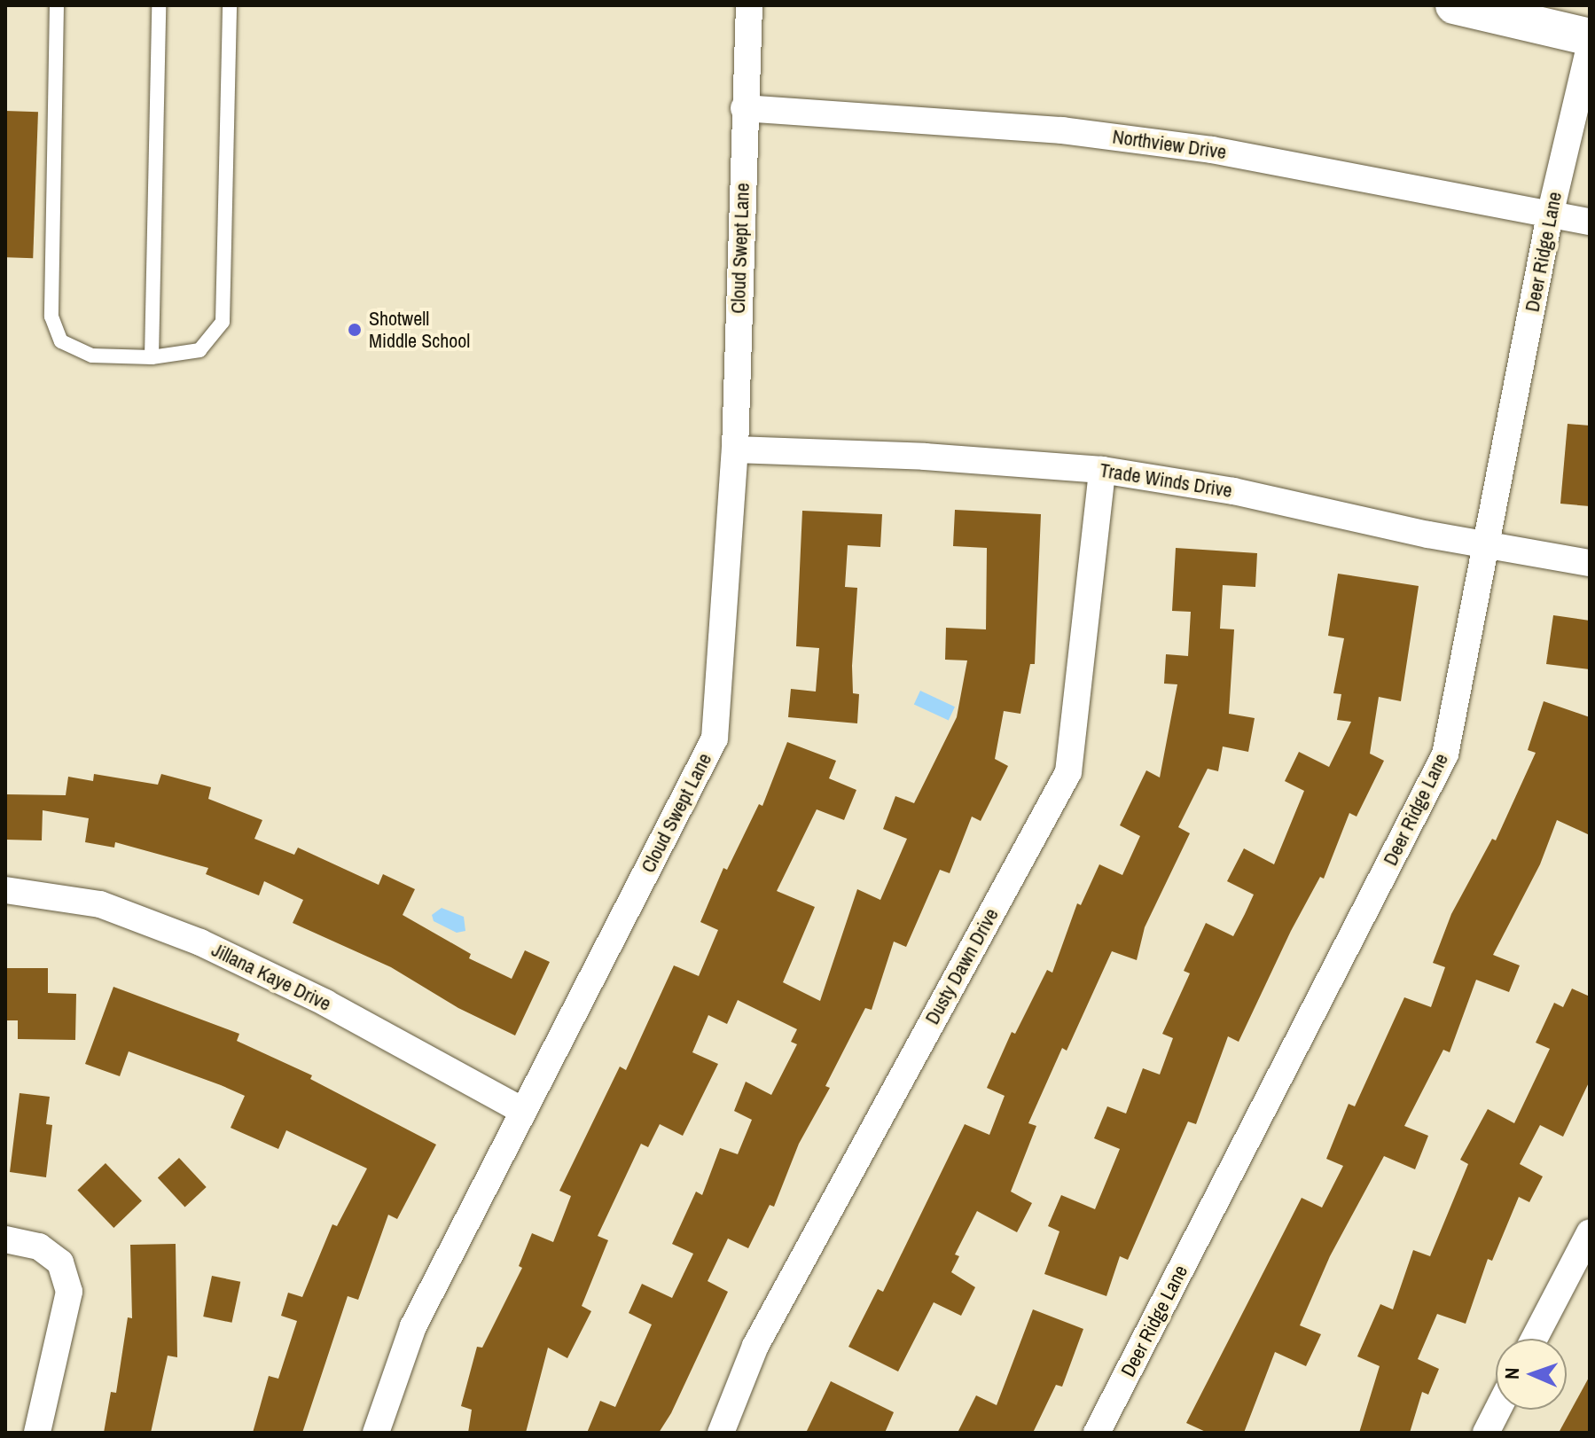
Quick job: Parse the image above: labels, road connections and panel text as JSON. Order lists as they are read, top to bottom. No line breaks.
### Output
{"streets":{"street":["Northview Drive","Cloud Swept Lane","Deer Ridge Lane","Trade Winds Drive","Dusty Dawn Drive","Jillana Kaye Drive"]},"crossings":[["Northview Drive","Cloud Swept Lane"],["Northview Drive","Deer Ridge Lane"],["Cloud Swept Lane","Trade Winds Drive"],["Cloud Swept Lane","Jillana Kaye Drive"],["Deer Ridge Lane","Trade Winds Drive"],["Trade Winds Drive","Dusty Dawn Drive"]],"places":["Shotwell Middle School"],"north":"left"}
